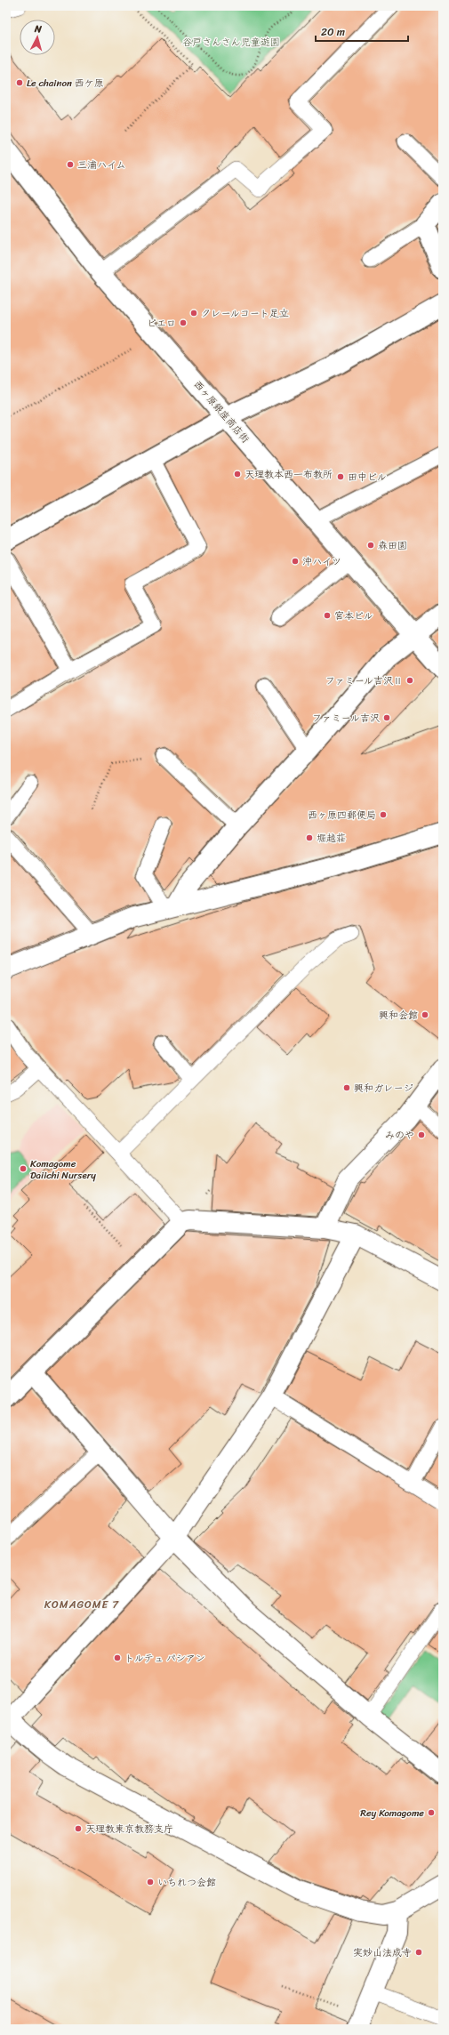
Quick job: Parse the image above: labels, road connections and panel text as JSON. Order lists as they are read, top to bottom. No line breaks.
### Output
{"streets":{"street":["西ヶ原銀座商店街"]},"districts":["KOMAGOME 7"],"parks":["谷戸さんさん児童遊園"],"places":["Le chainon 西ケ原","三浦ハイム","クレールコート足立","ピエロ","天理教本西一布教所","田中ビル","森田園","沖ハイツ","宮本ビル","ファミール吉沢Ⅱ","ファミール吉沢","西ヶ原四郵便局","堀越荘","興和会館","興和ガレージ","みのや","Komagome Daiichi Nursery","トルテュ パシアン","Rey Komagome","天理教東京教務支庁","いちれつ会館","実妙山法成寺"],"scale_bar":"20 m","north":"top"}
